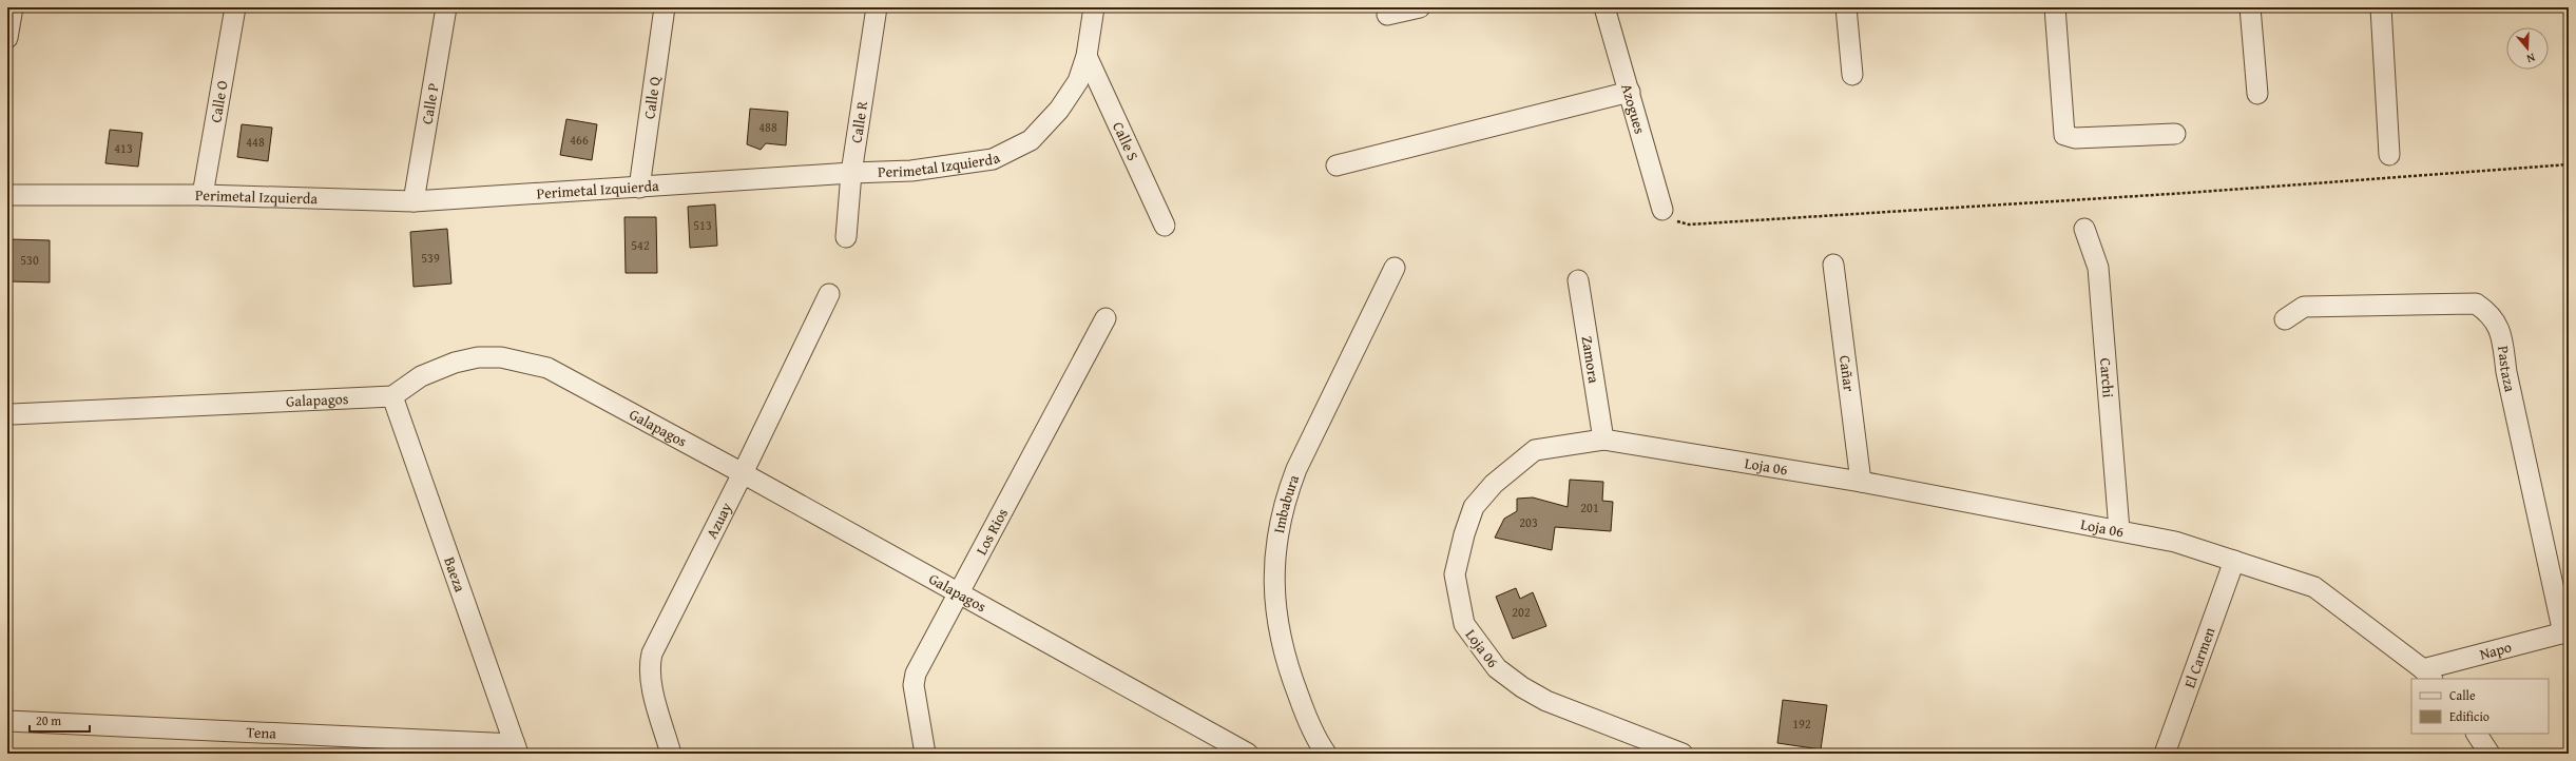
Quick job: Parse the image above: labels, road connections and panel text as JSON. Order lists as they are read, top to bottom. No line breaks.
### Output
{"streets":{"street":["Calle Q","Calle O","Calle P","Azogues","Calle R","Calle S","Perimetal Izquierda","Zamora","Pastaza","Cañar","Carchi","Galapagos","Loja 06","Imbabura","Azuay","Los Rios","Baeza","Napo","El Carmen","Tena"]},"crossings":[["Calle Q","Perimetal Izquierda"],["Calle O","Perimetal Izquierda"],["Calle P","Perimetal Izquierda"],["Calle R","Perimetal Izquierda"],["Calle S","Perimetal Izquierda"],["Zamora","Loja 06"],["Pastaza","Napo"],["Cañar","Loja 06"],["Carchi","Loja 06"],["Galapagos","Azuay"],["Galapagos","Los Rios"],["Galapagos","Baeza"],["Loja 06","Napo"],["Loja 06","El Carmen"],["Baeza","Tena"]],"house_numbers":["488","466","448","413","513","542","539","530","201","203","202","192"],"legend":["Calle","Edificio"],"scale_bar":"20 m","north":"bottom"}
